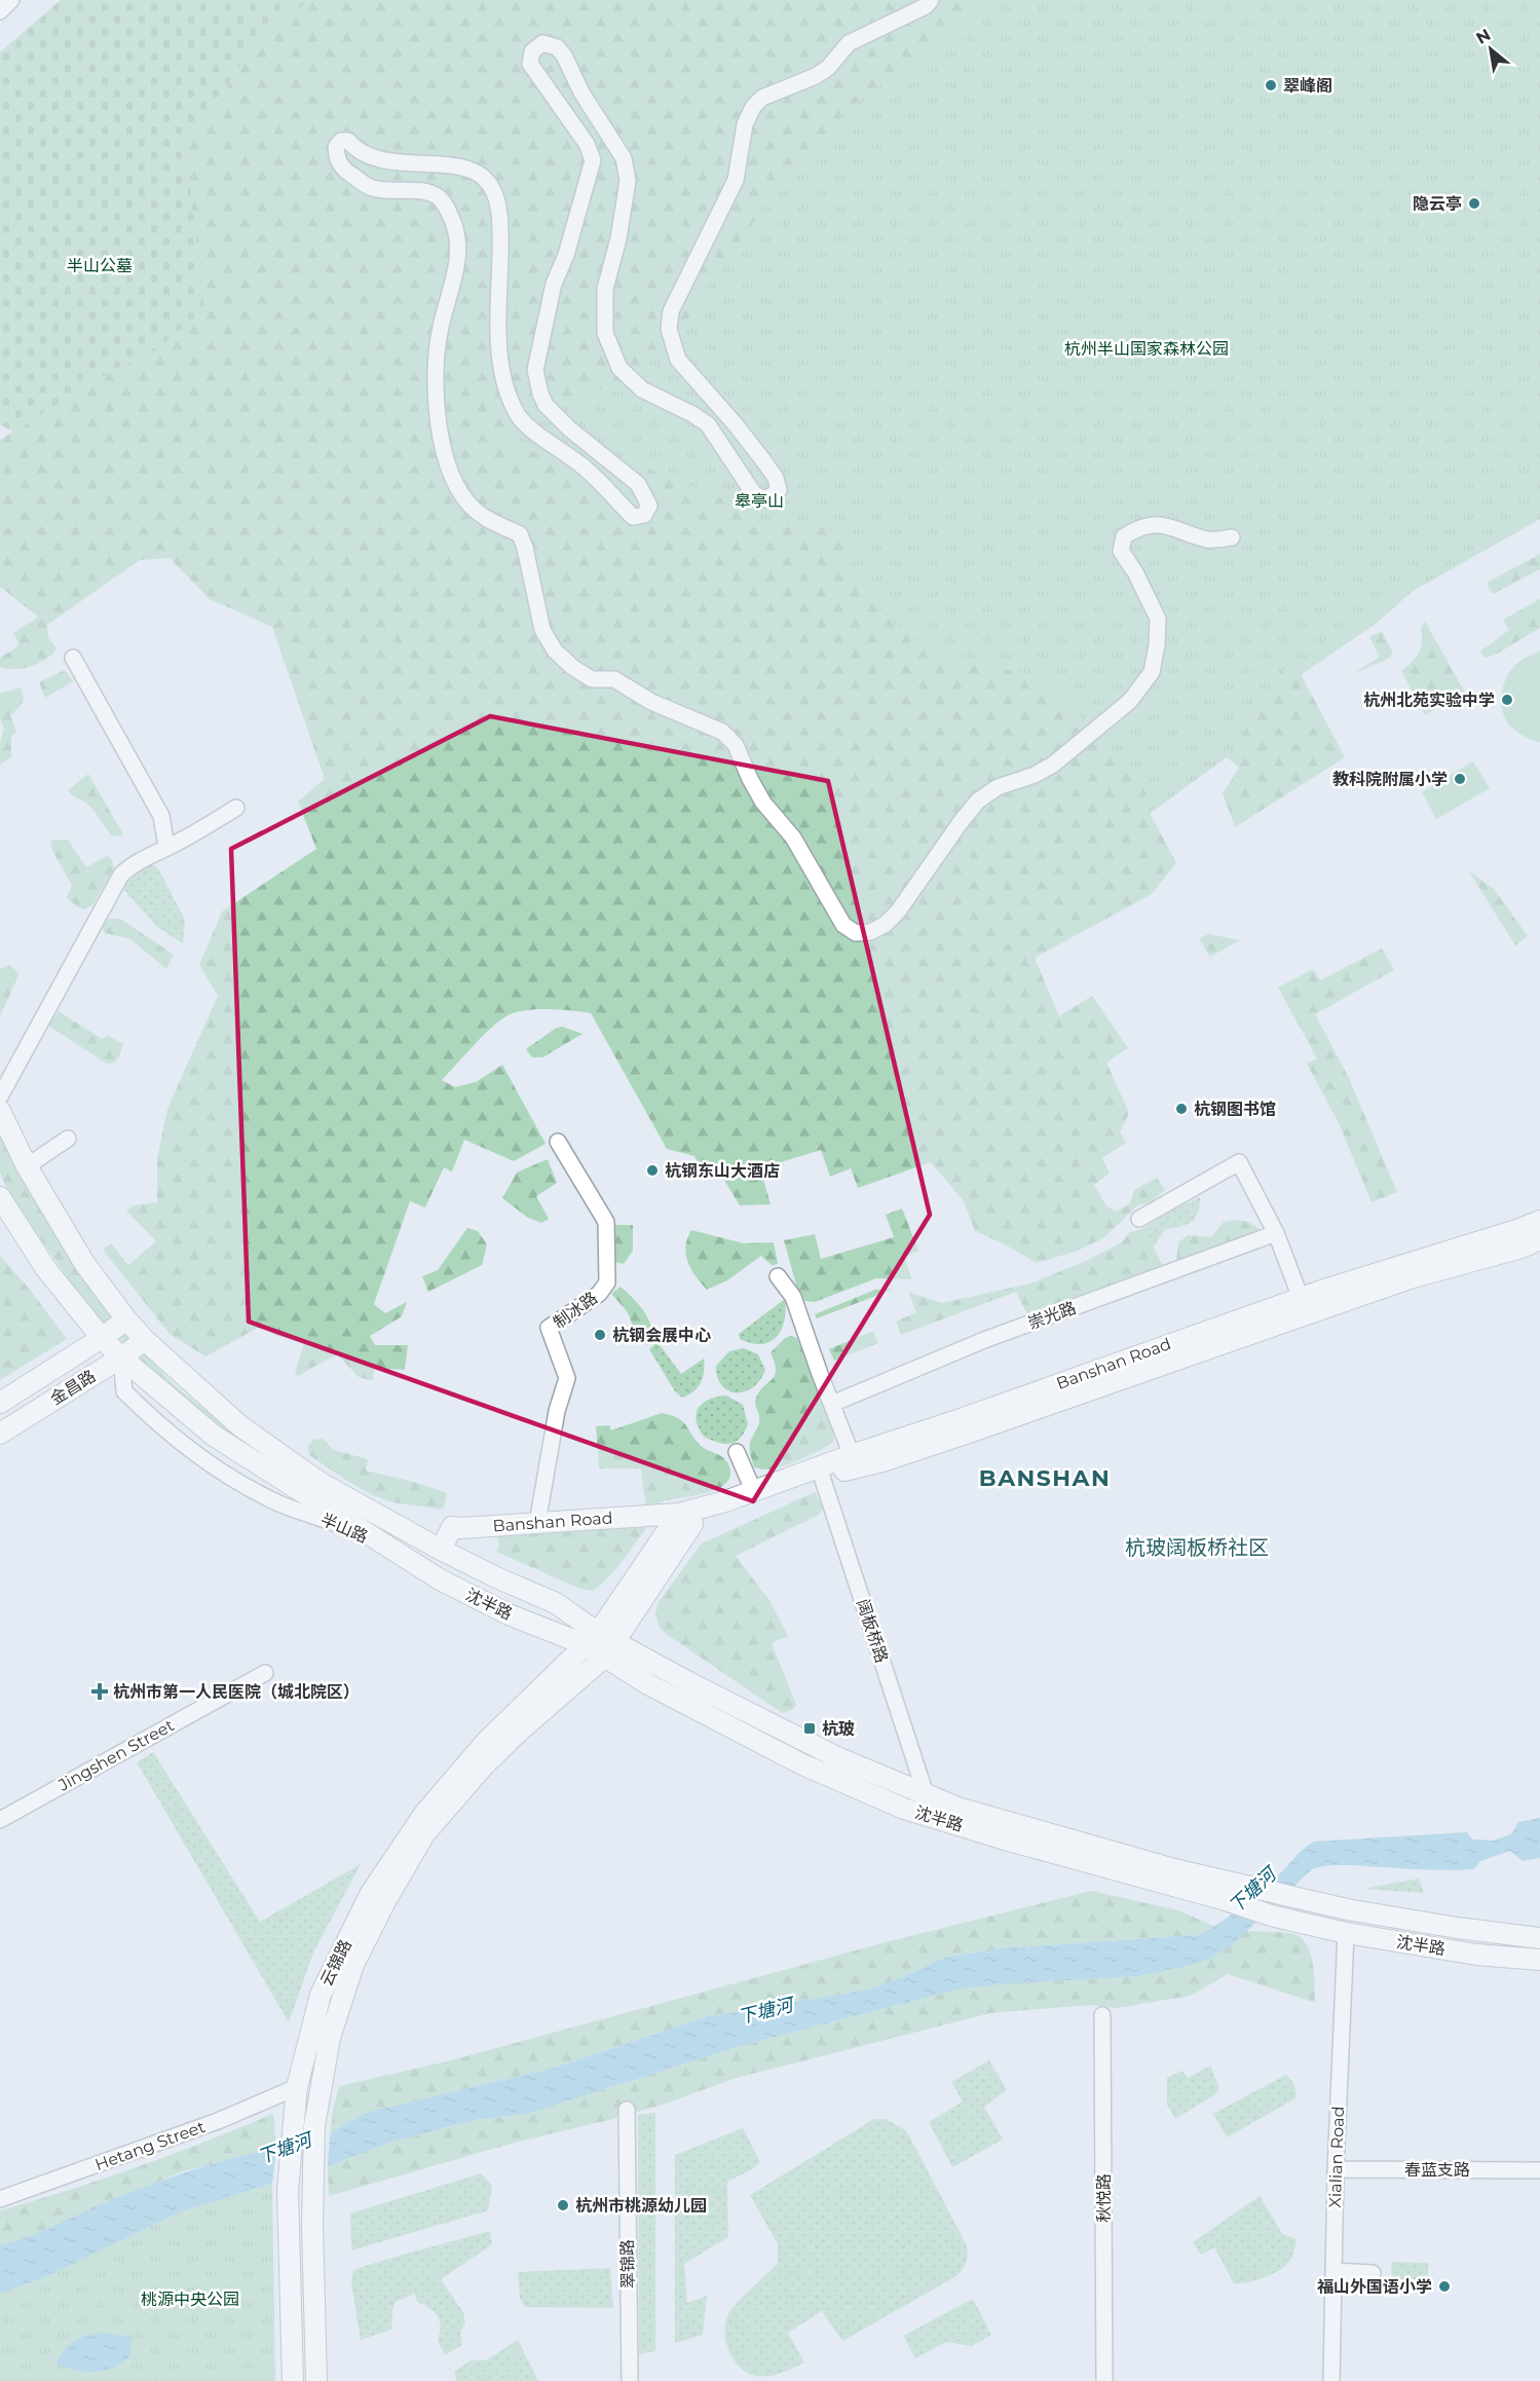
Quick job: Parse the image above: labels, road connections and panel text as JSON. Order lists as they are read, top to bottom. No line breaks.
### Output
{"streets":{"main road":["Banshan Road","金昌路","半山路","沈半路","云锦路"],"street":["制冰路","崇光路","阔板桥路","Jingshen Street","Hetang Street","Xialian Road","春蓝支路","秋悦路","翠锦路"]},"crossings":[["制冰路","Banshan Road"],["Banshan Road","半山路"],["Banshan Road","沈半路"],["Banshan Road","阔板桥路"],["金昌路","半山路"],["半山路","沈半路"],["沈半路","阔板桥路"],["沈半路","云锦路"],["沈半路","Xialian Road"],["云锦路","Hetang Street"],["Xialian Road","春蓝支路"]],"districts":["BANSHAN","杭玻阔板桥社区"],"water":["下塘河"],"parks":["半山公墓","杭州半山国家森林公园","皋亭山","桃源中央公园"],"places":{"other":["翠峰阁","隐云亭","杭州北苑实验中学","教科院附属小学","杭钢图书馆","杭钢东山大酒店","杭钢会展中心","杭州市桃源幼儿园","福山外国语小学"],"health":["杭州市第一人民医院（城北院区）"],"transit":["杭玻"]},"north":"top left"}
